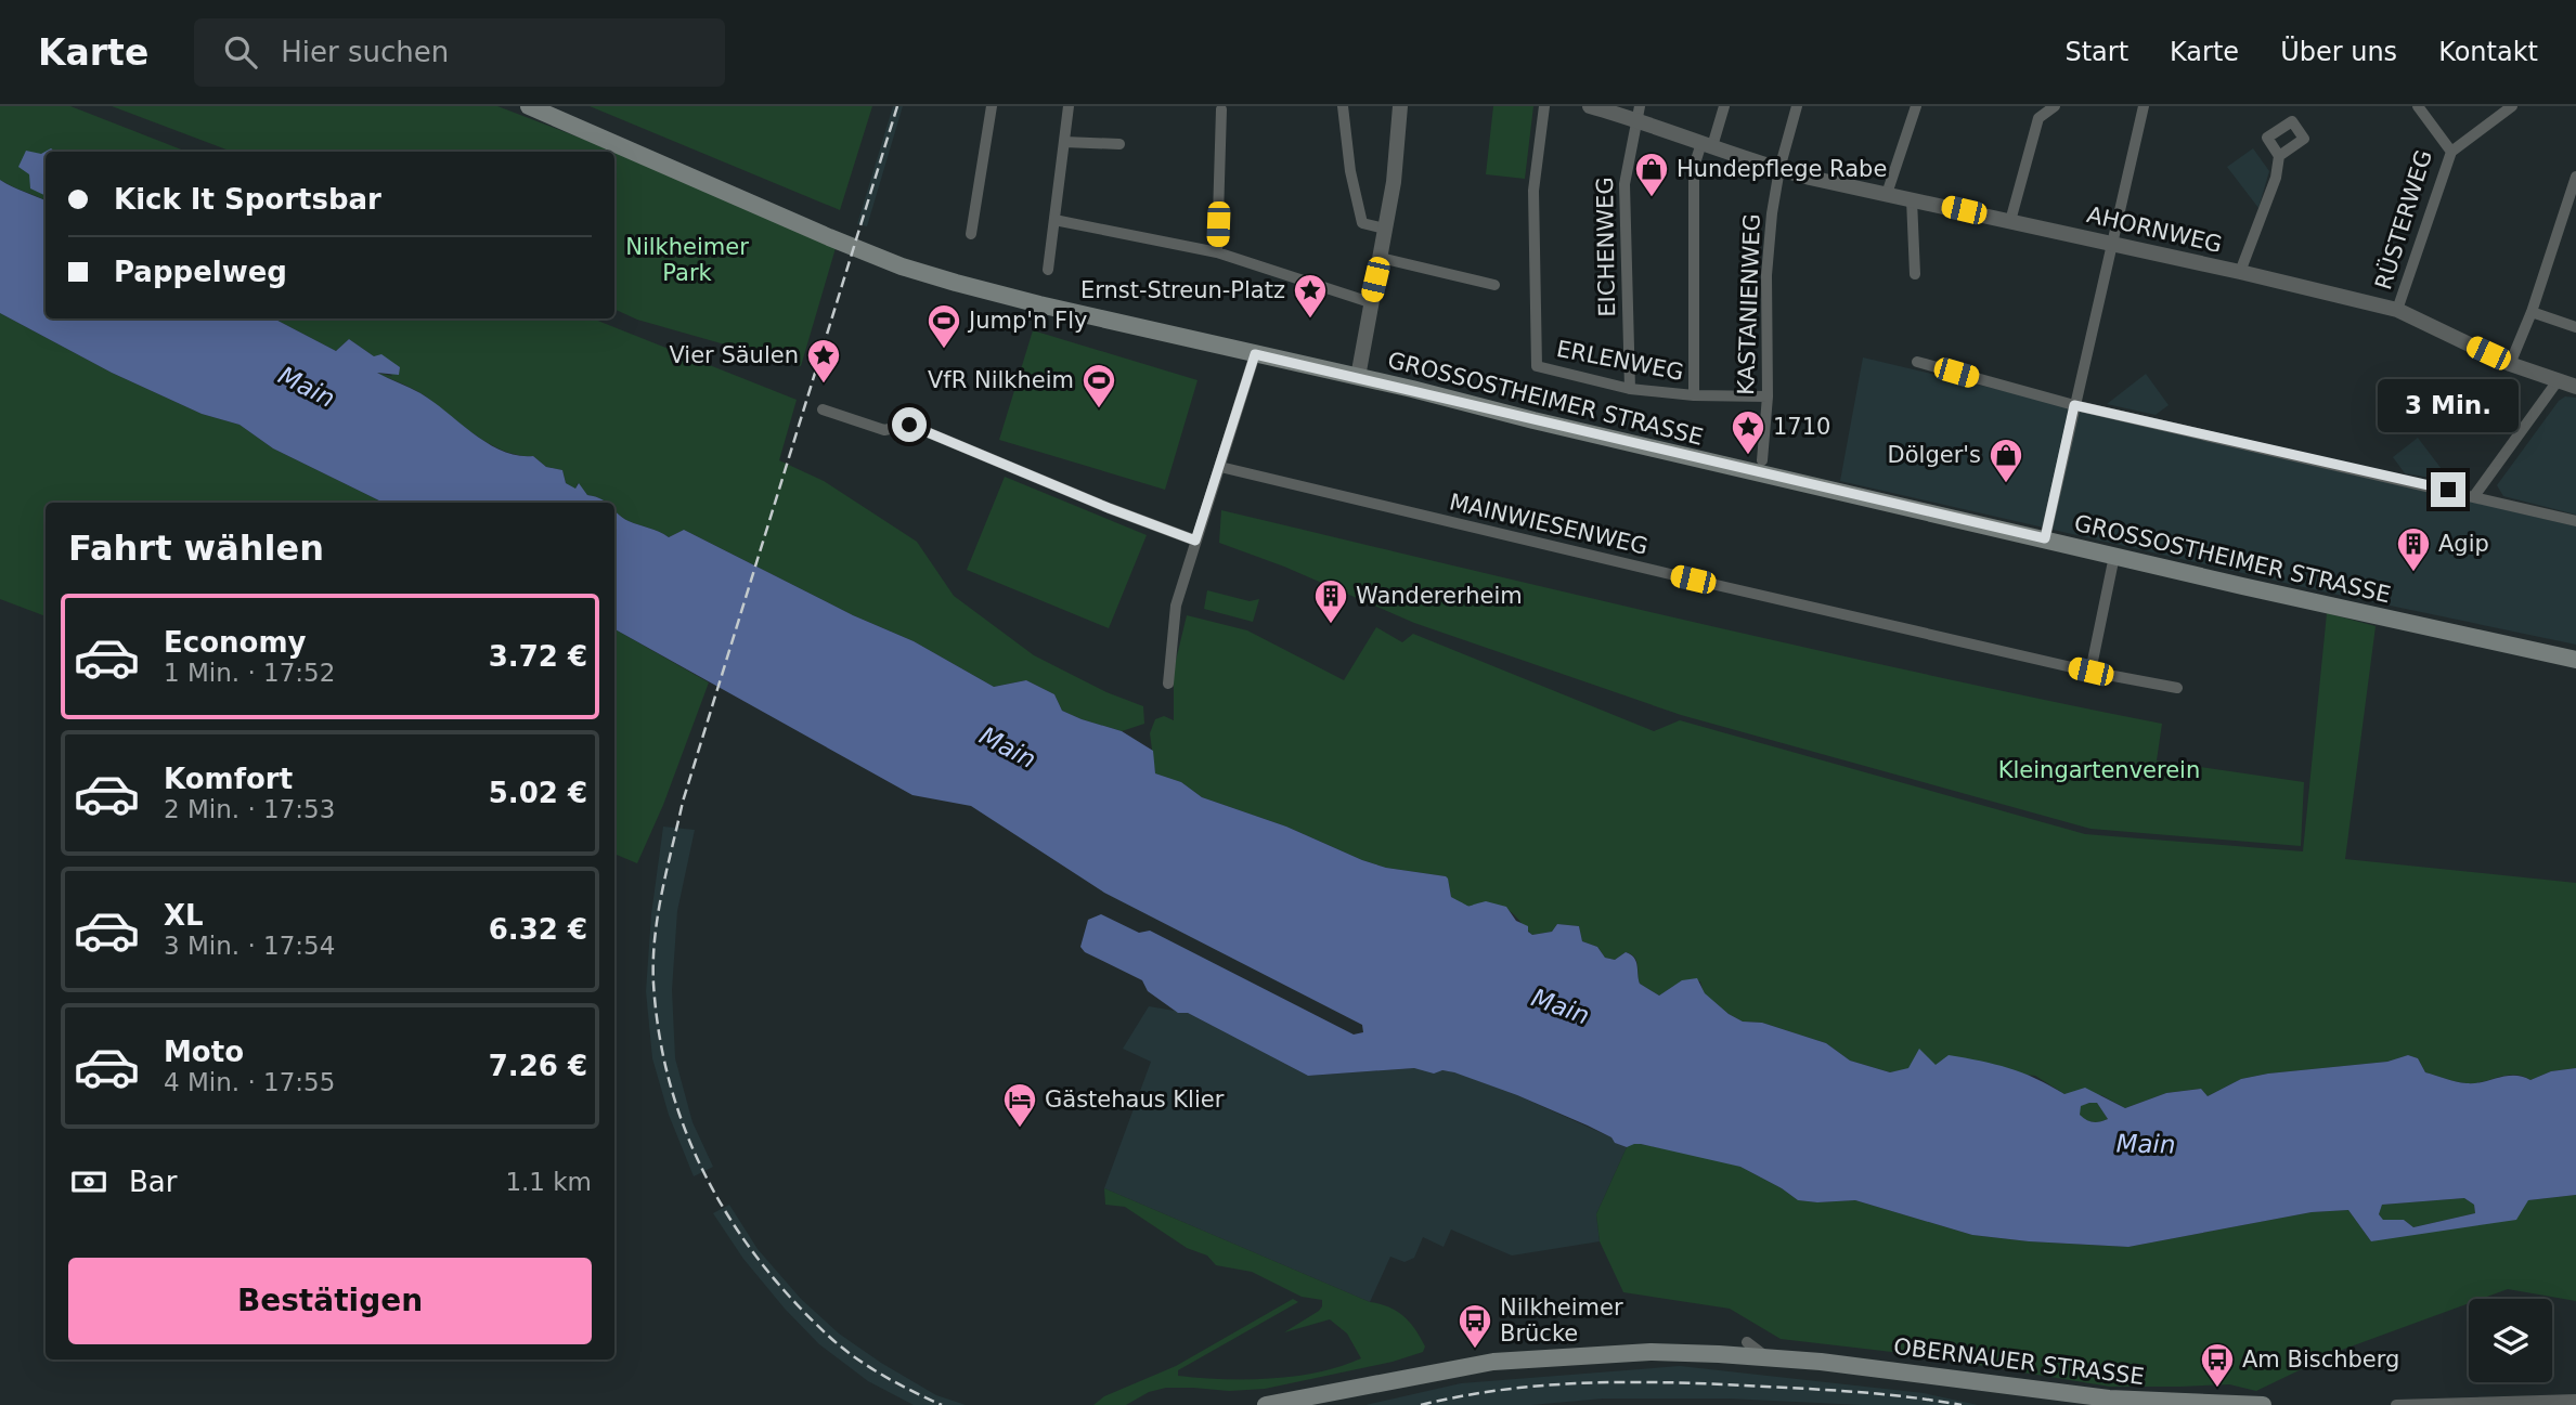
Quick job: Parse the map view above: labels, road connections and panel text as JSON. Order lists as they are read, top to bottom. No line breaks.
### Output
{"streets":{"main road":["GROSSOSTHEIMER STRASSE","OBERNAUER STRASSE"],"street":["RÜSTERWEG","AHORNWEG","EICHENWEG","KASTANIENWEG","ERLENWEG","MAINWIESENWEG"]},"crossings":[["RÜSTERWEG","AHORNWEG"],["AHORNWEG","EICHENWEG"],["AHORNWEG","KASTANIENWEG"],["EICHENWEG","ERLENWEG"],["KASTANIENWEG","ERLENWEG"]],"water":["Main"],"parks":["Nilkheimer Park","Kleingartenverein"],"places":{"shop":["Hundepflege Rabe","Dölger's"],"place":["Ernst-Streun-Platz","Vier Säulen","1710"],"sports":["Jump'n Fly","VfR Nilkheim"],"building":["Agip","Wandererheim"],"hotel":["Gästehaus Klier"],"bus stop":["Nilkheimer Brücke","Am Bischberg"]},"page":{"header":"Karte","search":"Hier suchen","nav":["Start","Karte","Über uns","Kontakt"],"banner":["Kick It Sportsbar","Pappelweg"],"bubble":"3 Min.","heading":"Fahrt wählen","list":[{"name":"Economy","note":"1 Min. · 17:52","value":"3.72 €"},{"name":"Komfort","note":"2 Min. · 17:53","value":"5.02 €"},{"name":"XL","note":"3 Min. · 17:54","value":"6.32 €"},{"name":"Moto","note":"4 Min. · 17:55","value":"7.26 €"}],"pay":["Bar","1.1 km"],"buttons":"Bestätigen"}}
